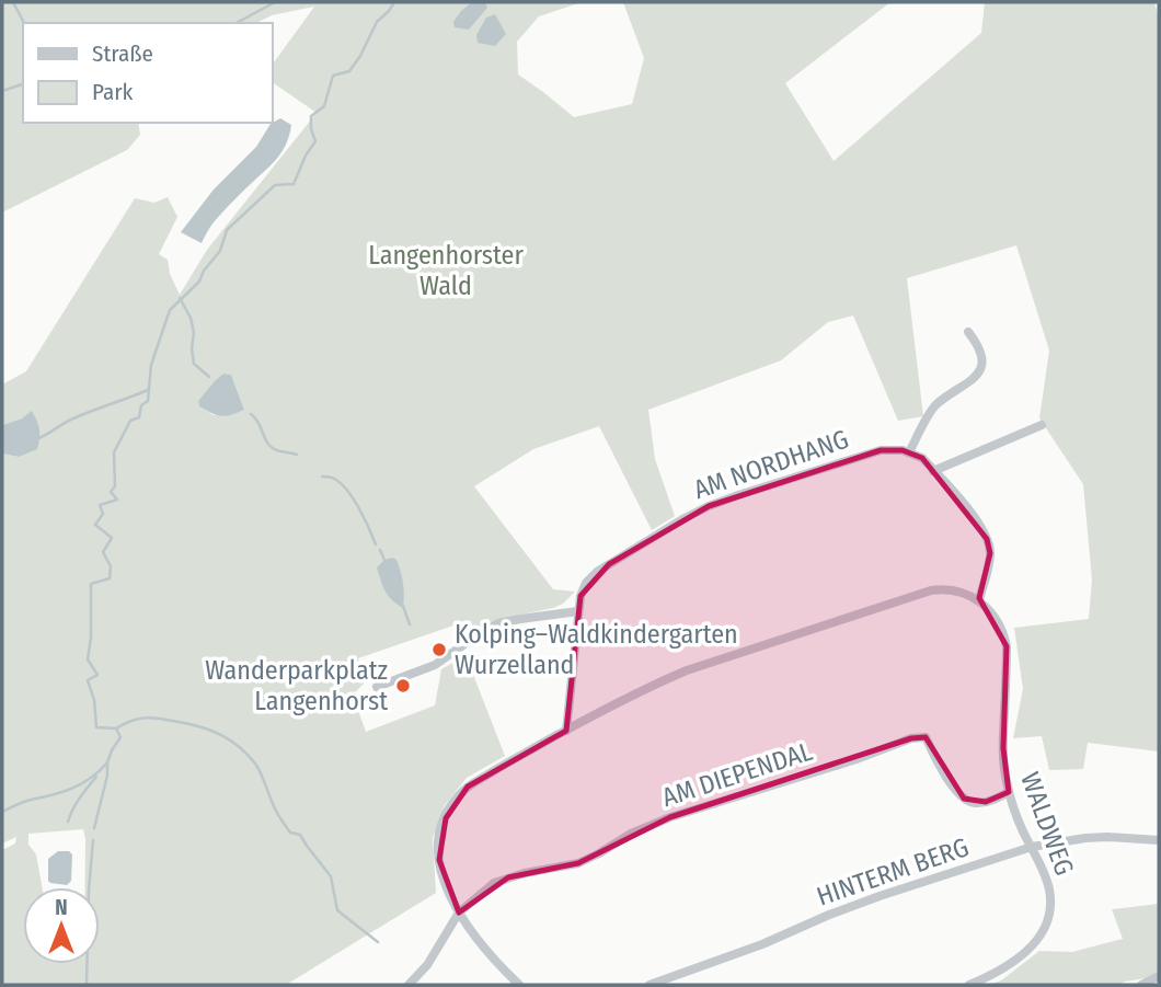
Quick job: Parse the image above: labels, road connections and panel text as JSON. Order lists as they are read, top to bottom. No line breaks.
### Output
{"streets":{"street":["AM NORDHANG","AM DIEPENDAL","WALDWEG","HINTERM BERG"]},"crossings":[["AM DIEPENDAL","WALDWEG"],["WALDWEG","HINTERM BERG"]],"parks":["Langenhorster Wald"],"places":["Kolping–Waldkindergarten Wurzelland","Wanderparkplatz Langenhorst"],"legend":["Straße","Park"],"north":"top"}
